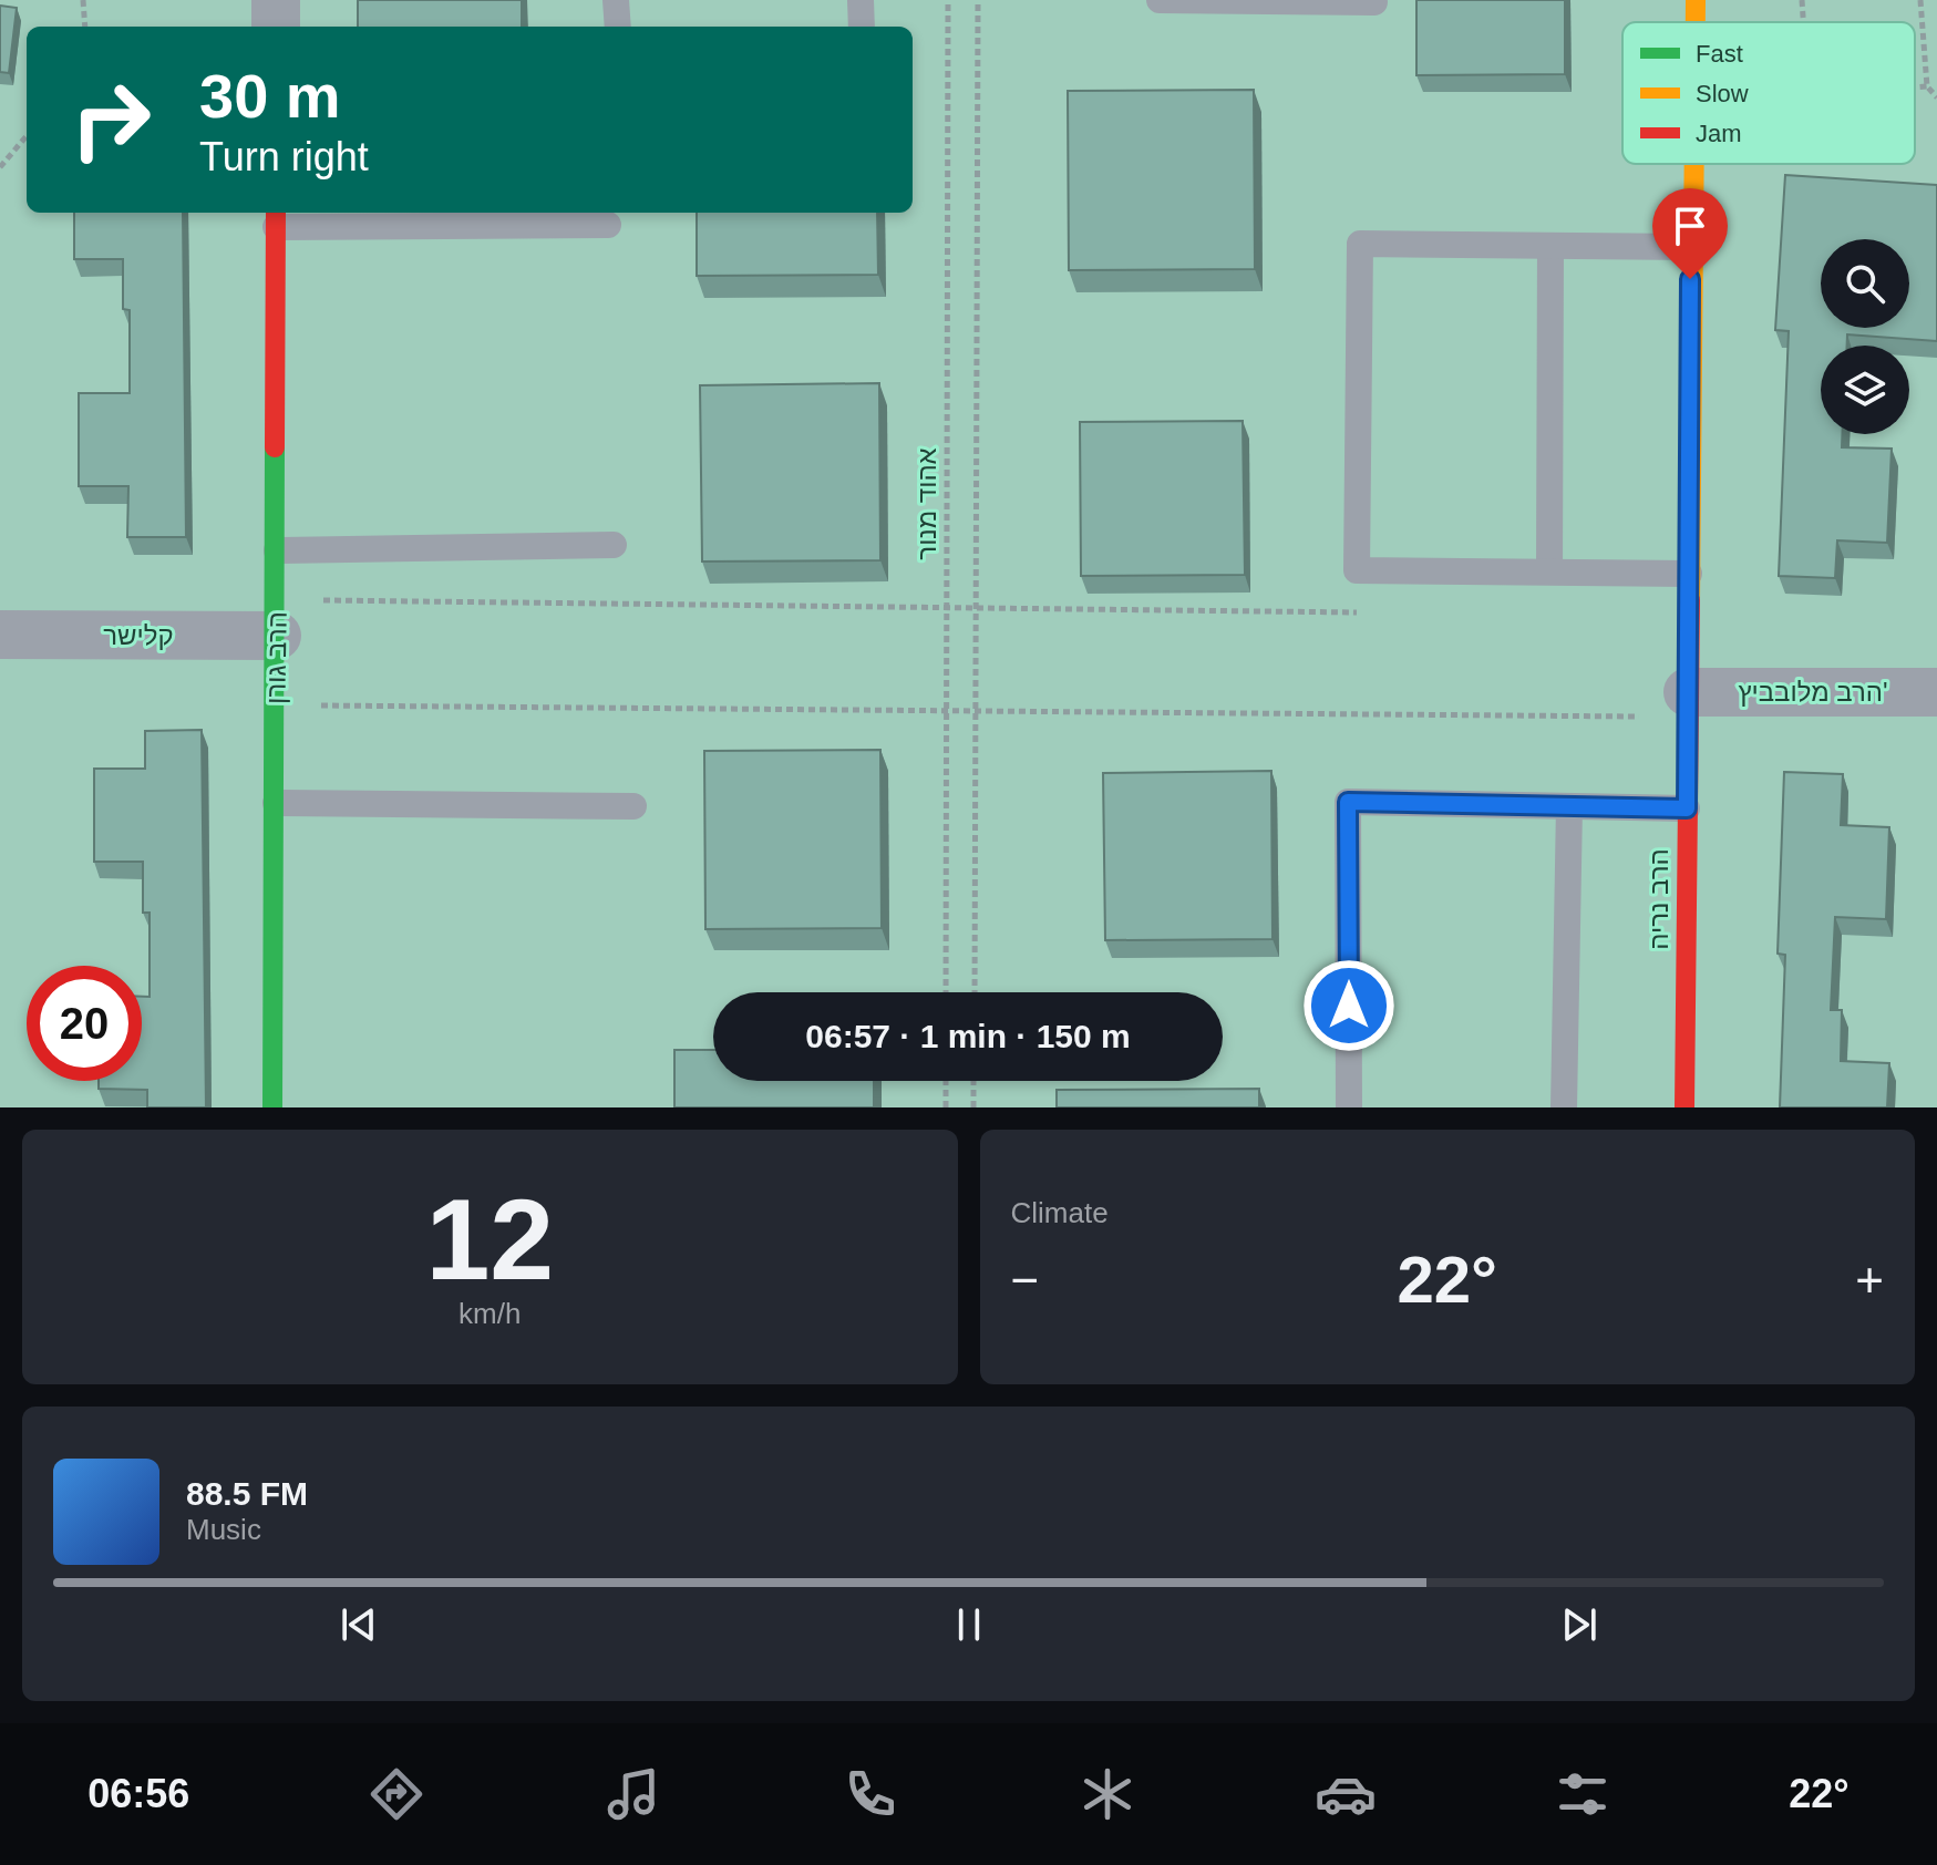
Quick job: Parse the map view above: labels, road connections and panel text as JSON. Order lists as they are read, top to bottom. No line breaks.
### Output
{"streets":{"street":["קלישר","הרב גורן","הרב מלובביץ'","הרב נריה"],"path":["אהוד מנור"]},"crossings":[["קלישר","הרב גורן"],["הרב מלובביץ'","הרב נריה"]],"legend":["Fast","Slow","Jam"],"page":{"turn":["30 m","Turn right"],"limit":"20","trip":"06:57 · 1 min · 150 m","tile":[["12","km/h"],"Climate"],"heat":["−","22°","+"],"song":["88.5 FM","Music"],"tabs":["06:56","22°"]}}
